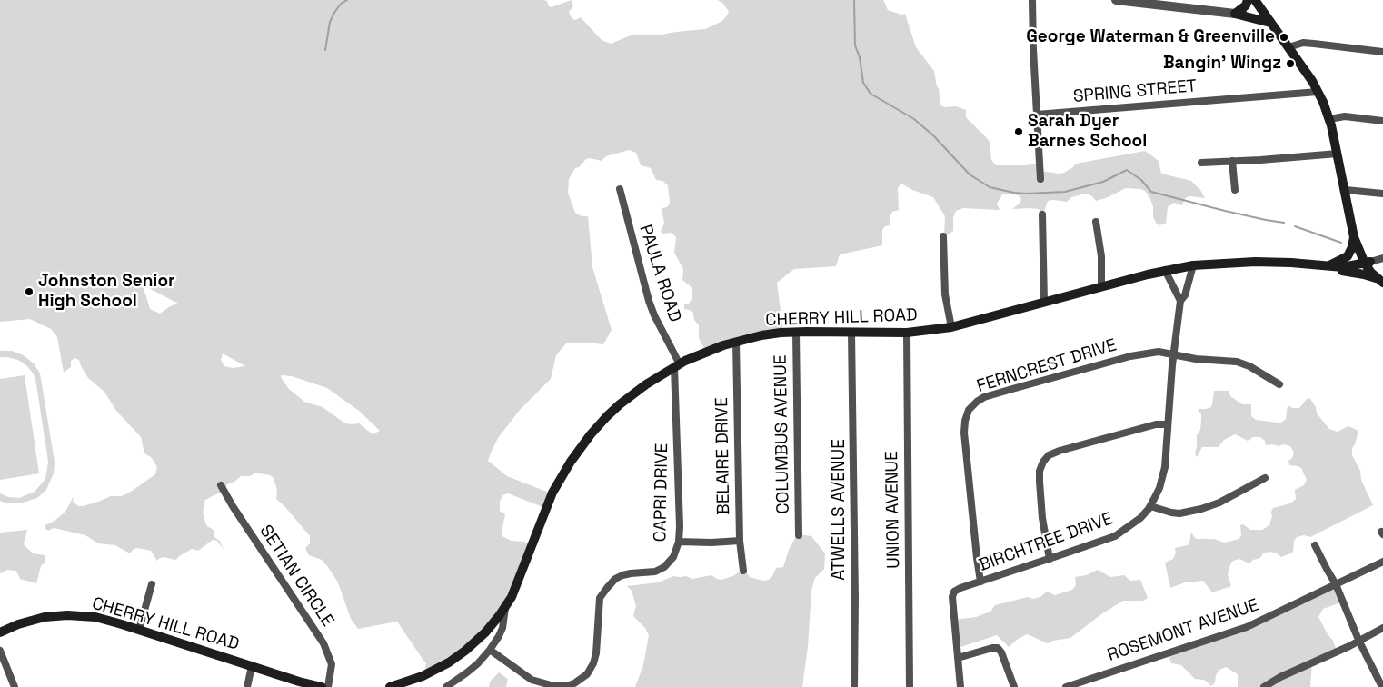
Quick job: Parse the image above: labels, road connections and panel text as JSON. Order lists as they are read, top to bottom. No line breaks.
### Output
{"streets":{"main road":["CHERRY HILL ROAD"],"street":["SPRING STREET","PAULA ROAD","FERNCREST DRIVE","COLUMBUS AVENUE","BELAIRE DRIVE","CAPRI DRIVE","ATWELLS AVENUE","UNION AVENUE","BIRCHTREE DRIVE","SETIAN CIRCLE","ROSEMONT AVENUE"]},"crossings":[["PAULA ROAD","CHERRY HILL ROAD"],["PAULA ROAD","CAPRI DRIVE"],["CHERRY HILL ROAD","COLUMBUS AVENUE"],["CHERRY HILL ROAD","BELAIRE DRIVE"],["CHERRY HILL ROAD","CAPRI DRIVE"],["CHERRY HILL ROAD","ATWELLS AVENUE"],["CHERRY HILL ROAD","UNION AVENUE"],["CHERRY HILL ROAD","BIRCHTREE DRIVE"],["FERNCREST DRIVE","BIRCHTREE DRIVE"]],"places":["George Waterman & Greenville","Bangin' Wingz","Sarah Dyer Barnes School","Johnston Senior High School"]}
